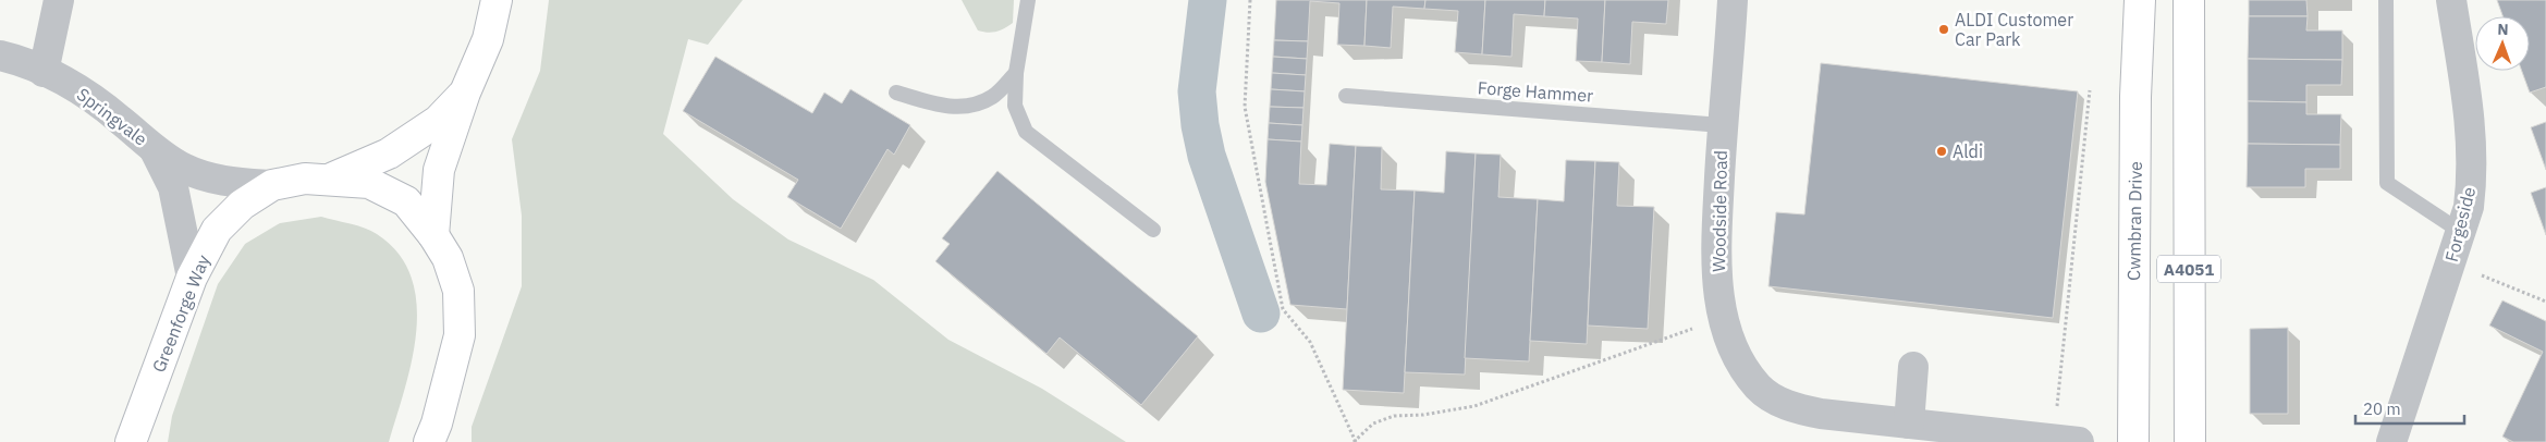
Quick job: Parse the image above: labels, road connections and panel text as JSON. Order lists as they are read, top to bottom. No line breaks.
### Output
{"streets":{"street":["Springvale","Woodside Road","Cwmbran Drive","Forgeside","A4051","Greenforge Way"],"lane":["Forge Hammer"]},"crossings":[["Forge Hammer","Woodside Road"],["Springvale","Greenforge Way"]],"places":["ALDI Customer Car Park","Aldi"],"scale_bar":"20 m","north":"top"}
